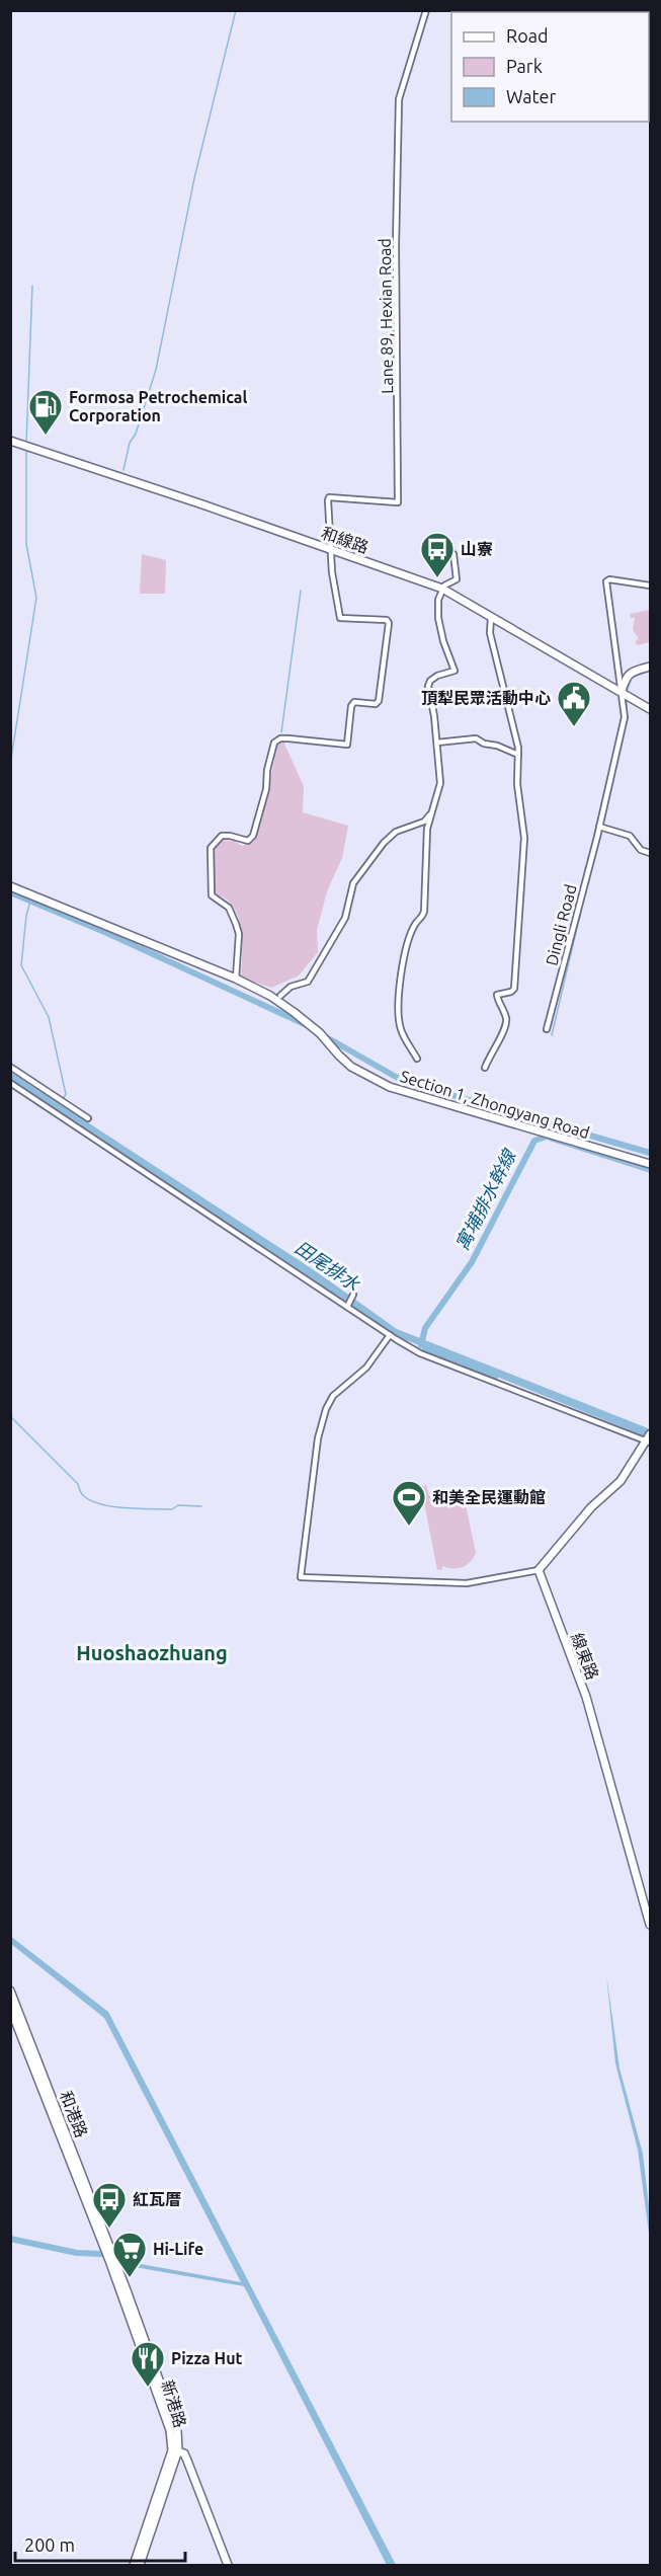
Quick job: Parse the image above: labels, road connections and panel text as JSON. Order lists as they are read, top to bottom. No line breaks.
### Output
{"streets":{"main road":["和線路","Section 1, Zhongyang Road","線東路","和港路","新港路"],"street":["Lane 89, Hexian Road","Dingli Road"]},"crossings":[["Lane 89, Hexian Road","和線路"],["和線路","Dingli Road"],["和港路","新港路"]],"districts":["Huoshaozhuang"],"water":["寓埔排水幹線","田尾排水"],"places":{"fuel station":["Formosa Petrochemical Corporation"],"bus stop":["山寮","紅瓦厝"],"public building":["頂犁民眾活動中心"],"sports":["和美全民運動館"],"supermarket":["Hi-Life"],"restaurant":["Pizza Hut"]},"legend":["Road","Park","Water"],"scale_bar":"200 m"}
